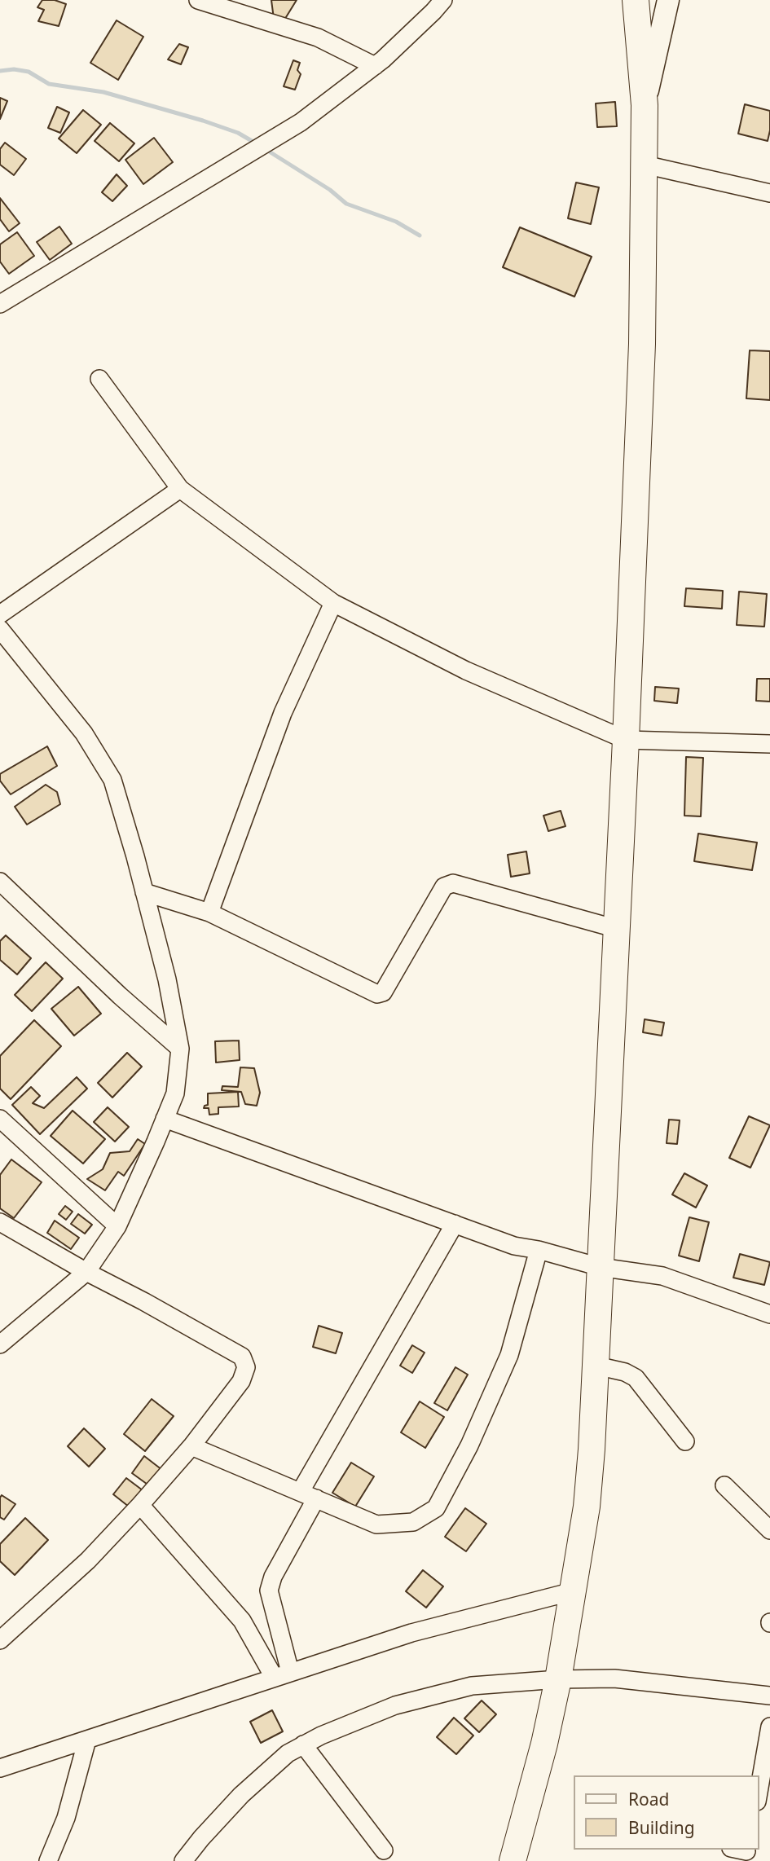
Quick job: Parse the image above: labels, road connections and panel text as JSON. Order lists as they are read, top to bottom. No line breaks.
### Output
{"legend":["Road","Building"]}
